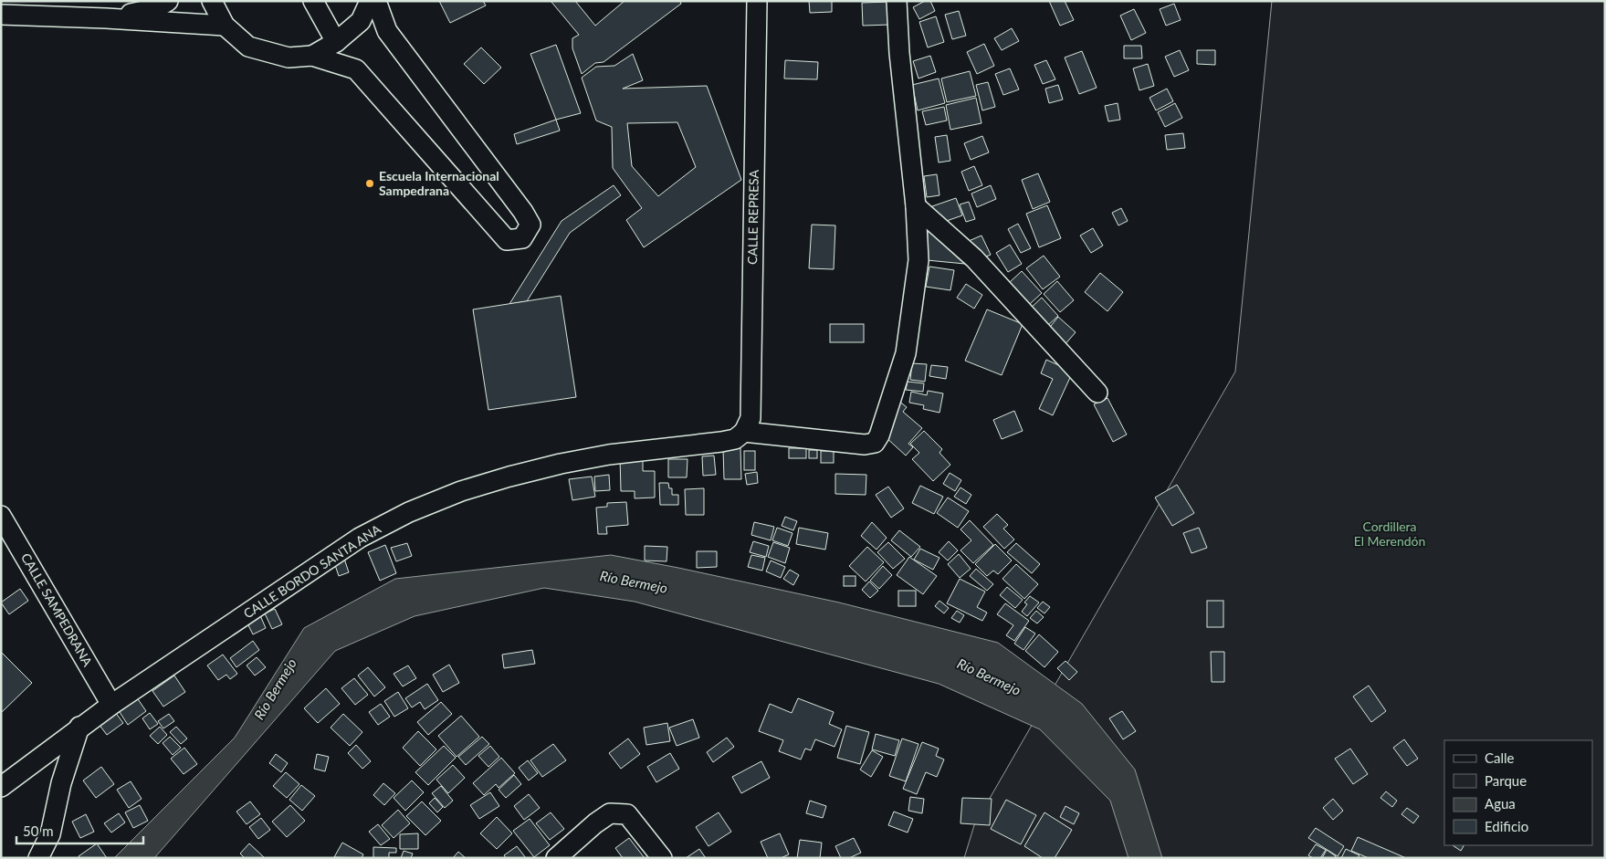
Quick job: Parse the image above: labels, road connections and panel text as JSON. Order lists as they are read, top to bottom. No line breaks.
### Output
{"streets":{"street":["CALLE REPRESA","CALLE BORDO SANTA ANA","CALLE SAMPEDRANA"]},"crossings":[["CALLE REPRESA","CALLE BORDO SANTA ANA"],["CALLE BORDO SANTA ANA","CALLE SAMPEDRANA"]],"water":["Río Bermejo"],"parks":["Cordillera El Merendón"],"places":["Escuela Internacional Sampedrana"],"legend":["Calle","Parque","Agua","Edificio"],"scale_bar":"50 m"}
